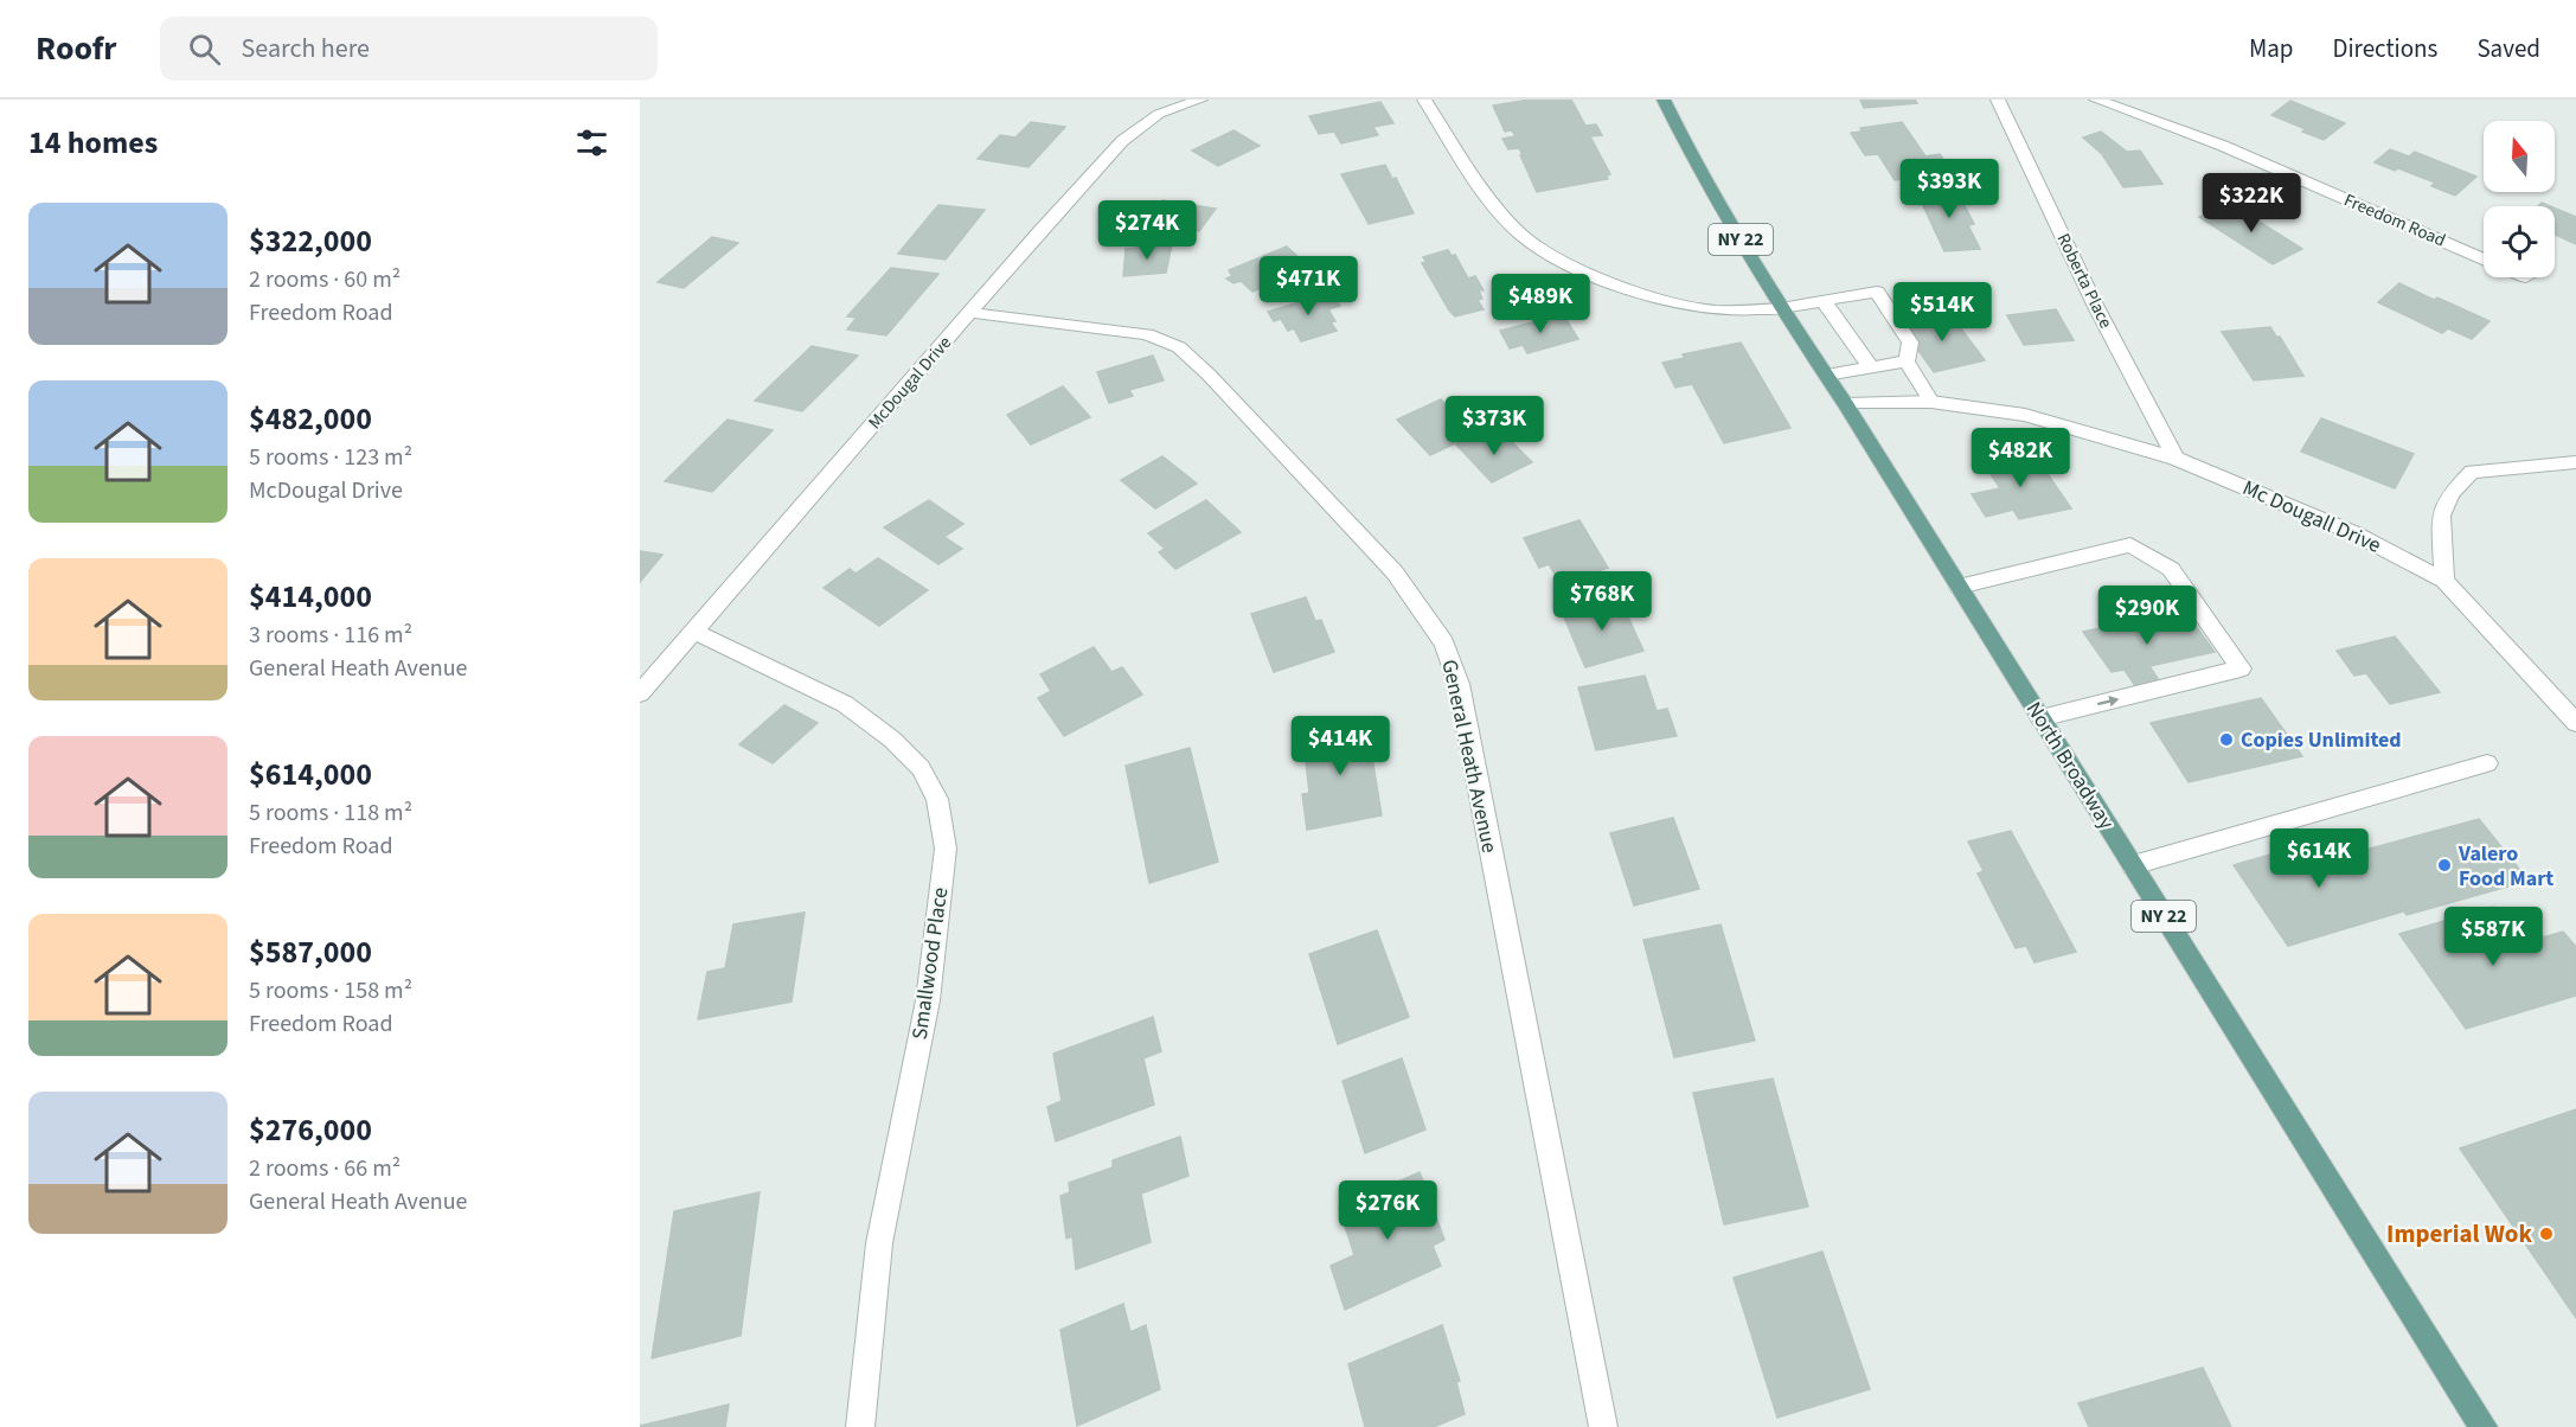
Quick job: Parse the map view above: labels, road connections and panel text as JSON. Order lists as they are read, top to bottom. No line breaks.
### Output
{"streets":{"main road":["NY 22","North Broadway"],"street":["Freedom Road","Roberta Place","McDougal Drive","Mc Dougall Drive","General Heath Avenue","Smallwood Place"]},"crossings":[["Roberta Place","Mc Dougall Drive"],["McDougal Drive","General Heath Avenue"],["McDougal Drive","Smallwood Place"]],"places":["Copies Unlimited","Valero Food Mart","Imperial Wok"],"north":"top","page":{"header":"Roofr","search":"Search here","nav":["Map","Directions","Saved"],"heading":"14 homes","price":["$393K","$322K","$274K","$471K","$489K","$514K","$373K","$482K","$768K","$290K","$414K","$614K","$587K","$276K"],"list":[{"name":"$322,000","note":"2 rooms · 60 m² · Freedom Road"},{"name":"$482,000","note":"5 rooms · 123 m² · McDougal Drive"},{"name":"$414,000","note":"3 rooms · 116 m² · General Heath Avenue"},{"name":"$614,000","note":"5 rooms · 118 m² · Freedom Road"},{"name":"$587,000","note":"5 rooms · 158 m² · Freedom Road"},{"name":"$276,000","note":"2 rooms · 66 m² · General Heath Avenue"}]}}
